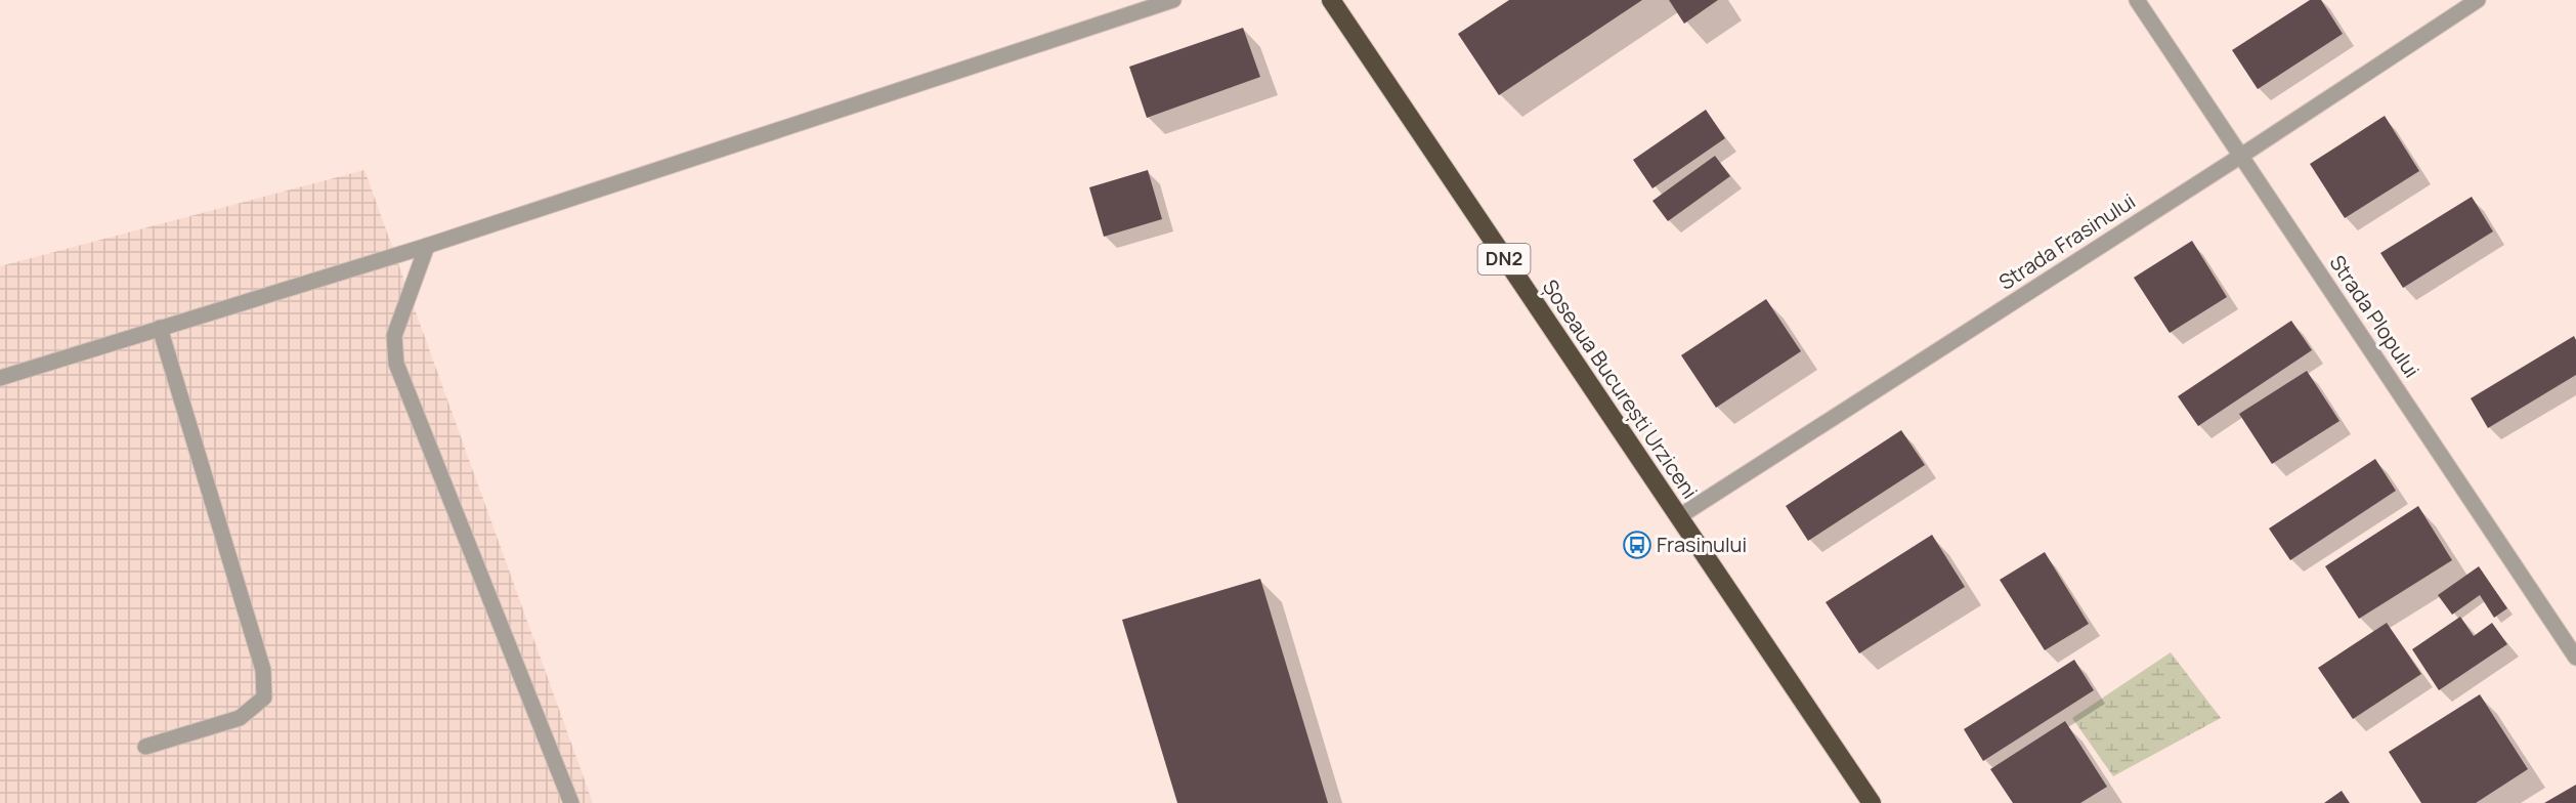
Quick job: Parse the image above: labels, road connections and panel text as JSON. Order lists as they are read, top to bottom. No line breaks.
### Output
{"streets":{"highway":["DN2","Șoseaua București Urziceni"],"street":["Strada Frasinului","Strada Plopului"]},"crossings":[["Strada Frasinului","Strada Plopului"],["Strada Frasinului","Șoseaua București Urziceni"]],"places":{"bus stop":["Frasinului"]}}
